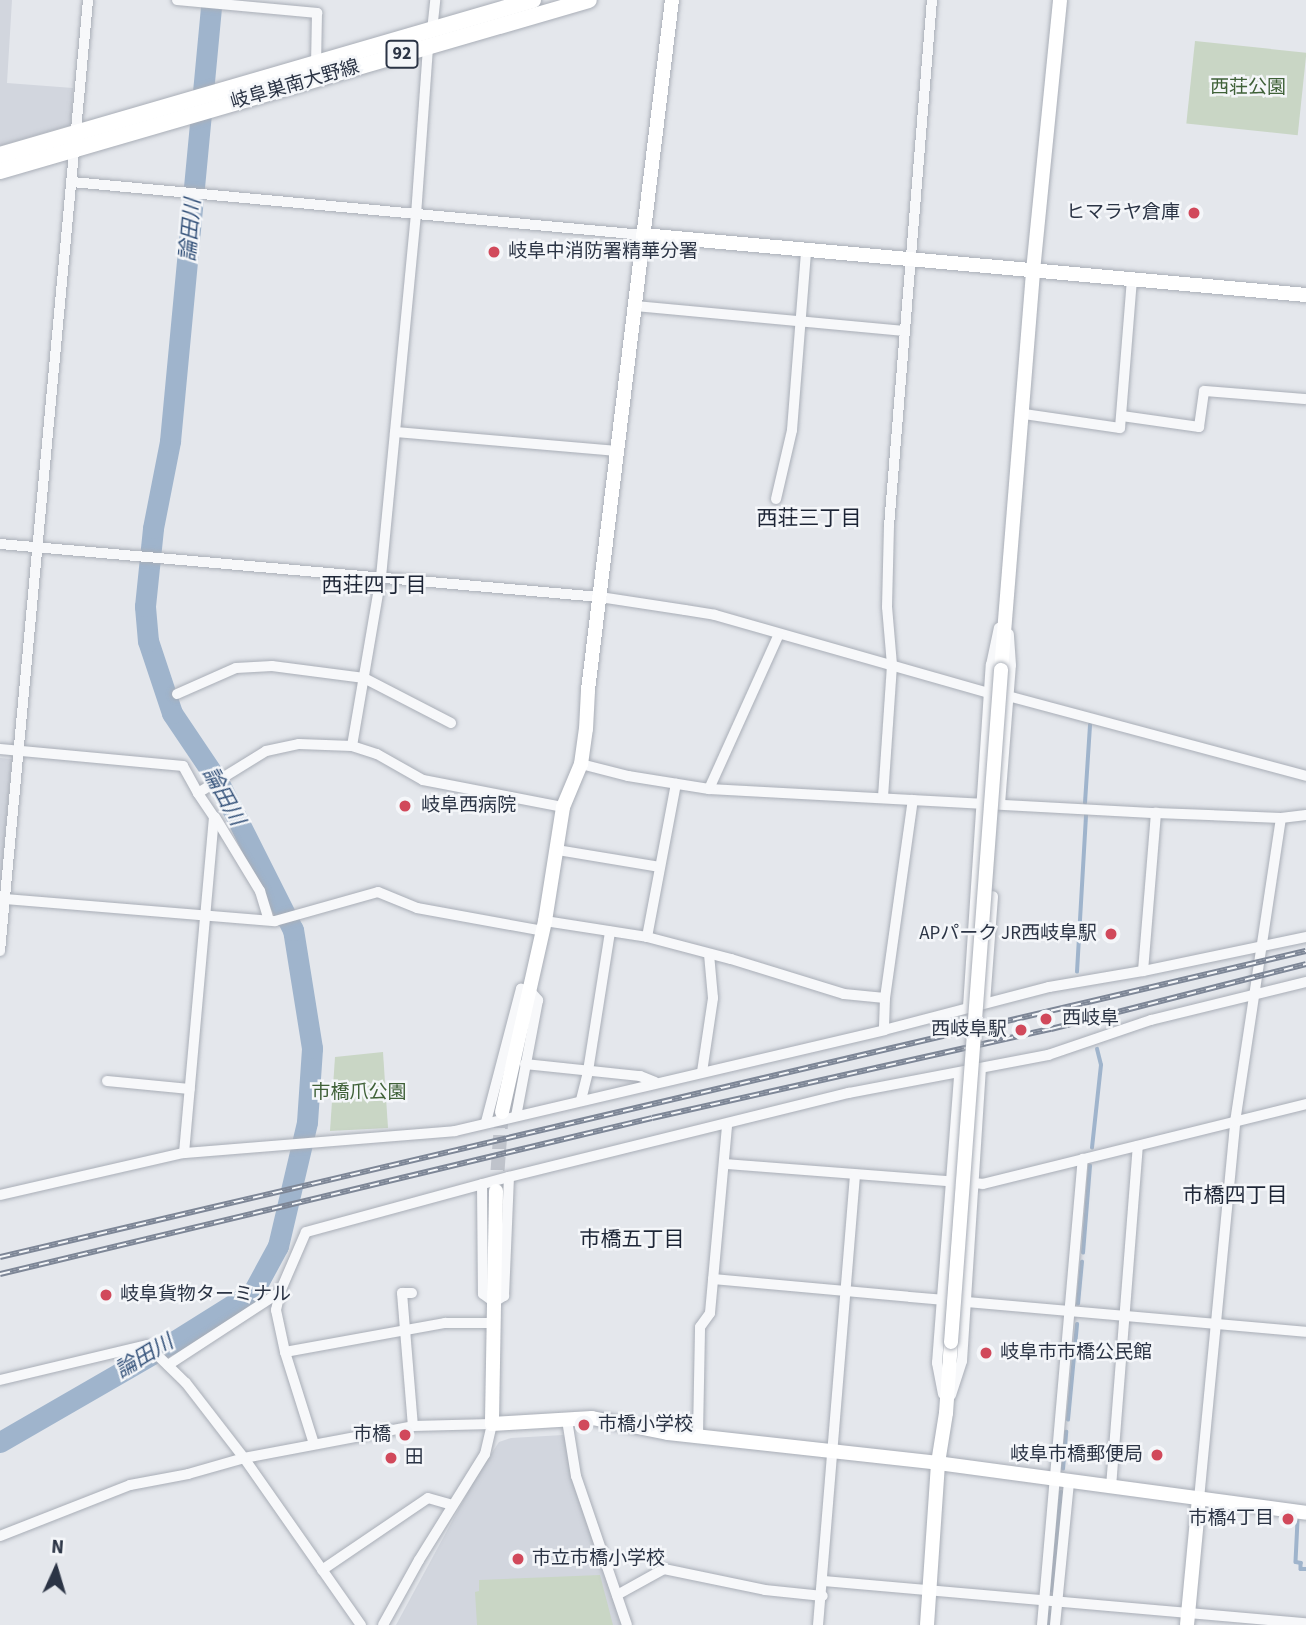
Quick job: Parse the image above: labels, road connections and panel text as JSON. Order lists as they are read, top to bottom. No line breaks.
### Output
{"streets":{"main road":["92","岐阜巣南大野線"]},"districts":["西荘三丁目","西荘四丁目","市橋四丁目","市橋五丁目"],"water":["論田川"],"parks":["西荘公園","市橋爪公園"],"places":["ヒマラヤ倉庫","岐阜中消防署精華分署","岐阜西病院","APパーク JR西岐阜駅","西岐阜","西岐阜駅","岐阜貨物ターミナル","岐阜市市橋公民館","市橋小学校","市橋","岐阜市橋郵便局","田","市橋4丁目","市立市橋小学校"],"north":"top"}
